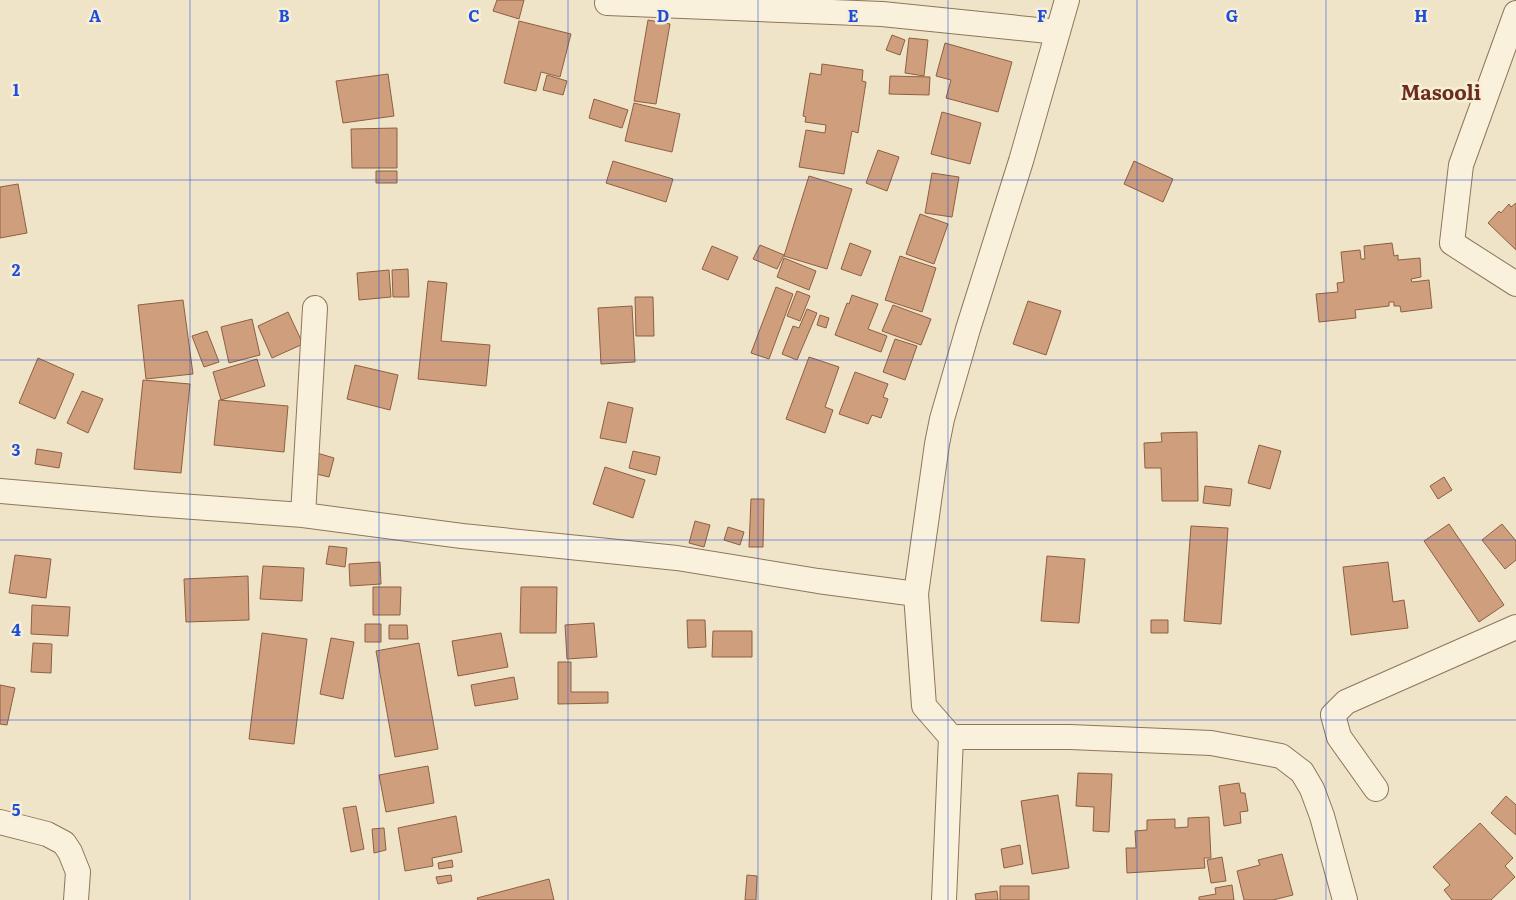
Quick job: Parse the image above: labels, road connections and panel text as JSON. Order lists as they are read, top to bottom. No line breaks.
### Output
{"districts":["Masooli"],"grid":{"columns":["A","B","C","D","E","F","G","H"],"rows":["1","2","3","4","5"]}}
